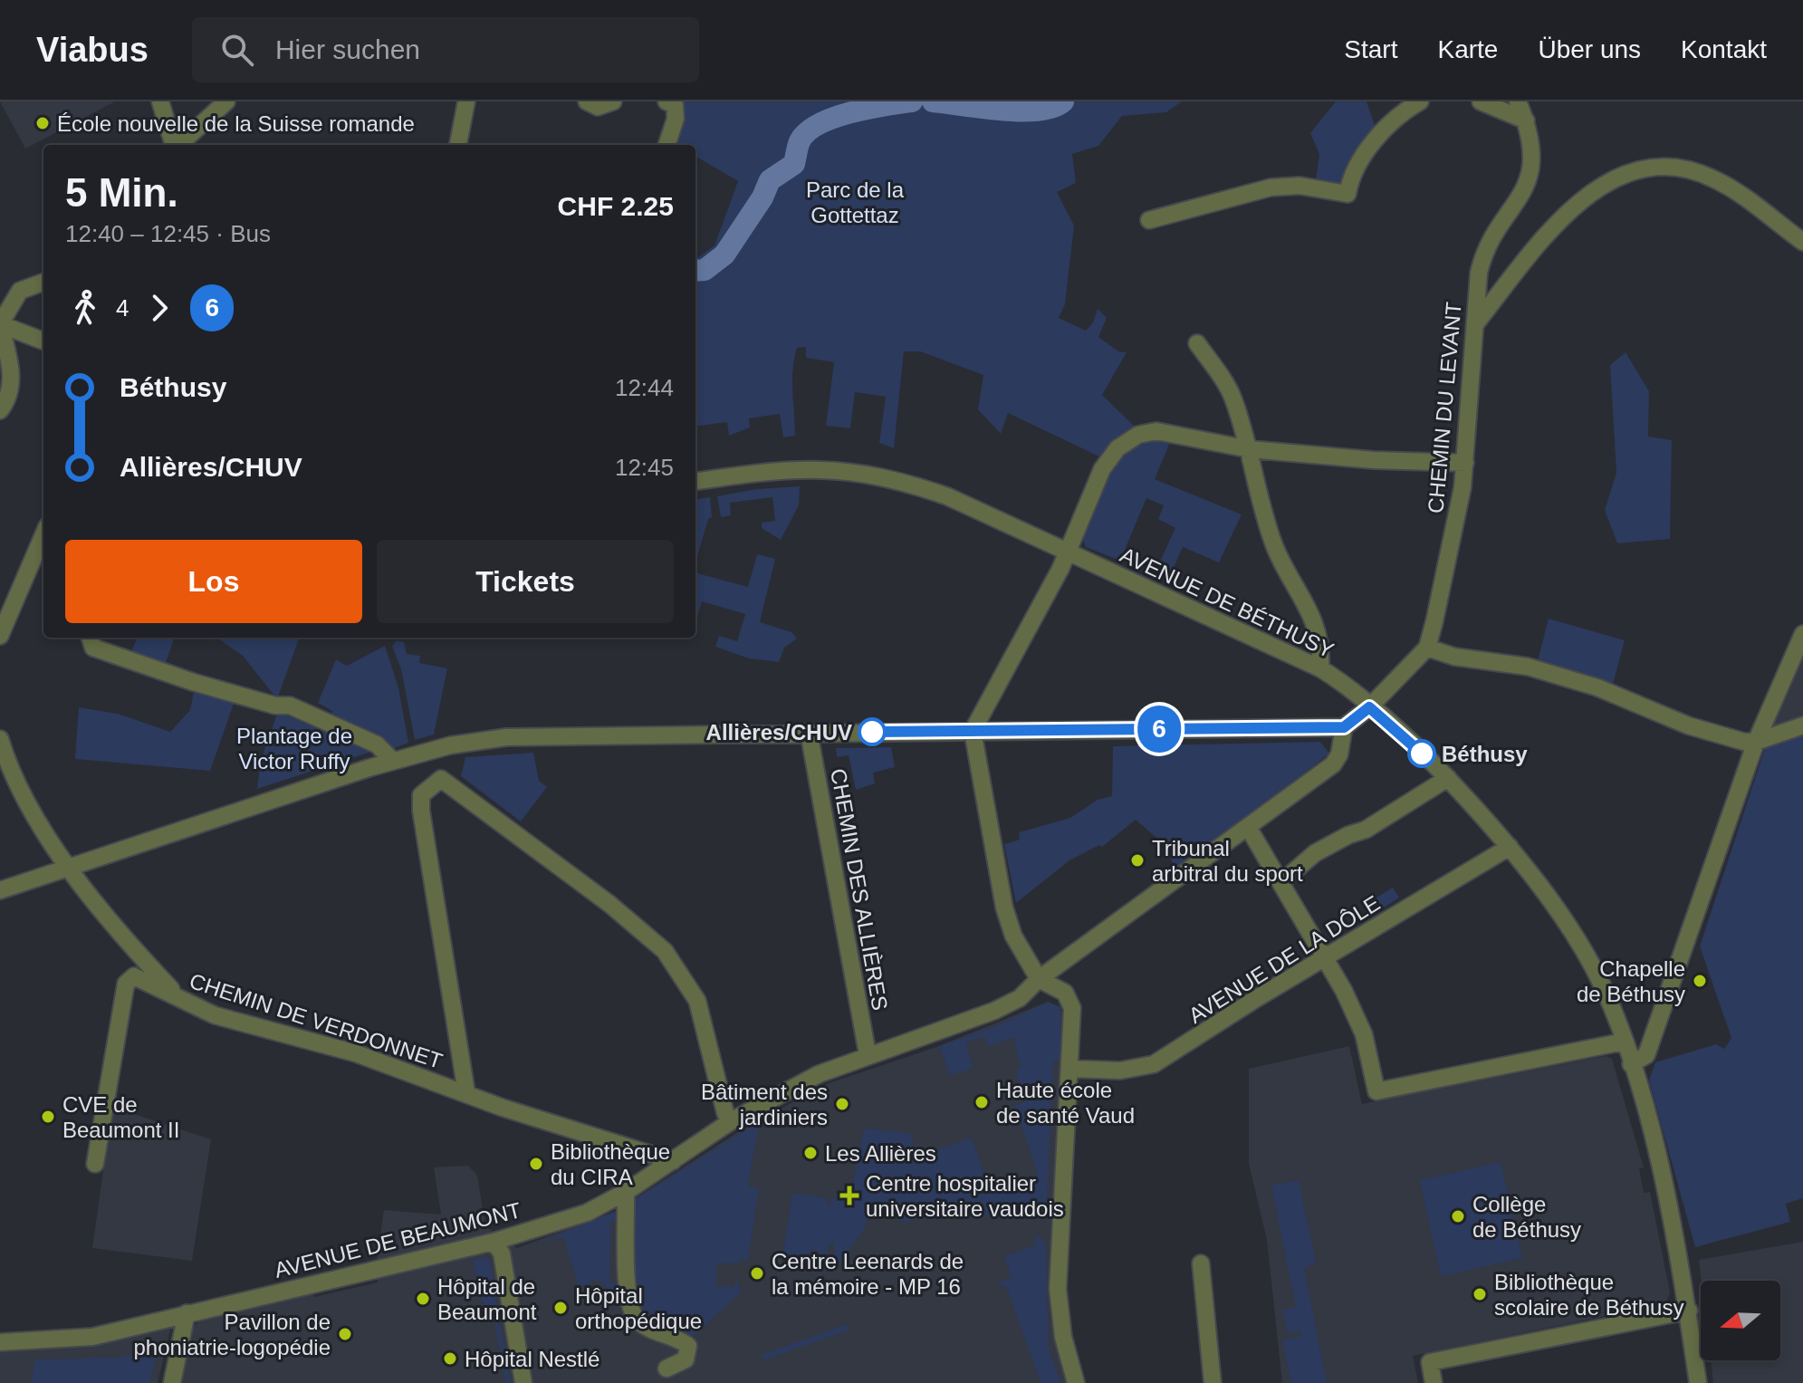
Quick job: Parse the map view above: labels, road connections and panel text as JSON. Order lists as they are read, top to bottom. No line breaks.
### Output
{"streets":{"street":["CHEMIN DU LEVANT","AVENUE DE BÉTHUSY","CHEMIN DES ALLIÈRES","AVENUE DE LA DÔLE","CHEMIN DE VERDONNET","AVENUE DE BEAUMONT"]},"crossings":[["AVENUE DE BÉTHUSY","AVENUE DE LA DÔLE"],["CHEMIN DES ALLIÈRES","AVENUE DE BEAUMONT"],["CHEMIN DE VERDONNET","AVENUE DE BEAUMONT"]],"parks":["Parc de la Gottettaz","Plantage de Victor Ruffy"],"places":{"other":["École nouvelle de la Suisse romande","Allières/CHUV","Béthusy","Tribunal arbitral du sport","Chapelle de Béthusy","Haute école de santé Vaud","Bâtiment des jardiniers","CVE de Beaumont II","Les Allières","Bibliothèque du CIRA","Collège de Béthusy","Centre Leenards de la mémoire - MP 16","Bibliothèque scolaire de Béthusy","Hôpital de Beaumont","Hôpital orthopédique","Pavillon de phoniatrie-logopédie","Hôpital Nestlé"],"health":["Centre hospitalier universitaire vaudois"]},"lines":["bus line 6"],"north":"left","page":{"header":"Viabus","search":"Hier suchen","nav":["Start","Karte","Über uns","Kontakt"],"on_map":"6","heading":["5 Min.","12:40 – 12:45 · Bus","CHF 2.25"],"legs":["4","6"],"list":[{"name":"Béthusy","value":"12:44"},{"name":"Allières/CHUV","value":"12:45"}],"buttons":["Los","Tickets"]}}
